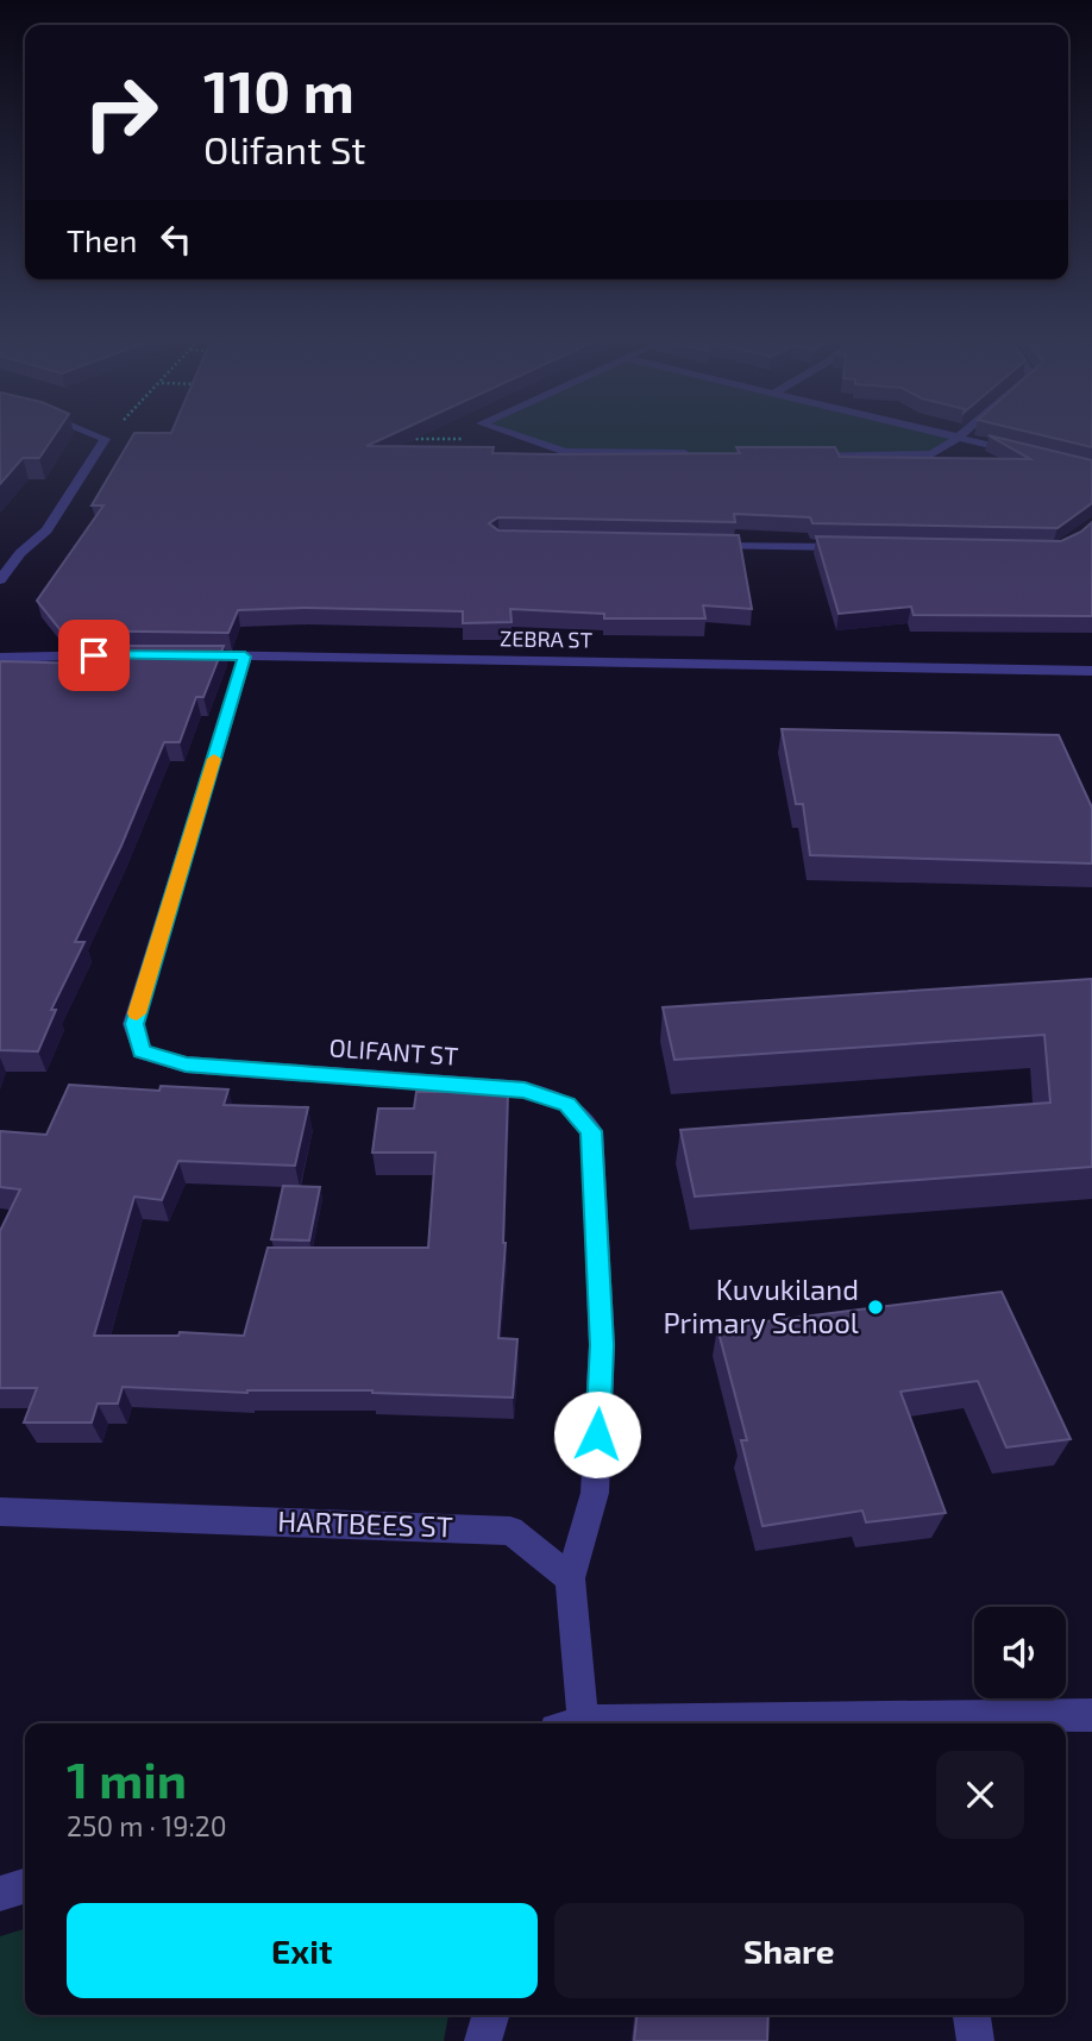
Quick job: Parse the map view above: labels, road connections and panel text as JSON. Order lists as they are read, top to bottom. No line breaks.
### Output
{"streets":{"street":["ZEBRA ST","OLIFANT ST","HARTBEES ST"]},"crossings":[["ZEBRA ST","OLIFANT ST"],["OLIFANT ST","HARTBEES ST"]],"places":["Kuvukiland Primary School"],"page":{"turn":["110 m","Olifant St"],"then":"Then","heading":["1 min","250 m · 19:20"],"buttons":["Exit","Share"]}}
